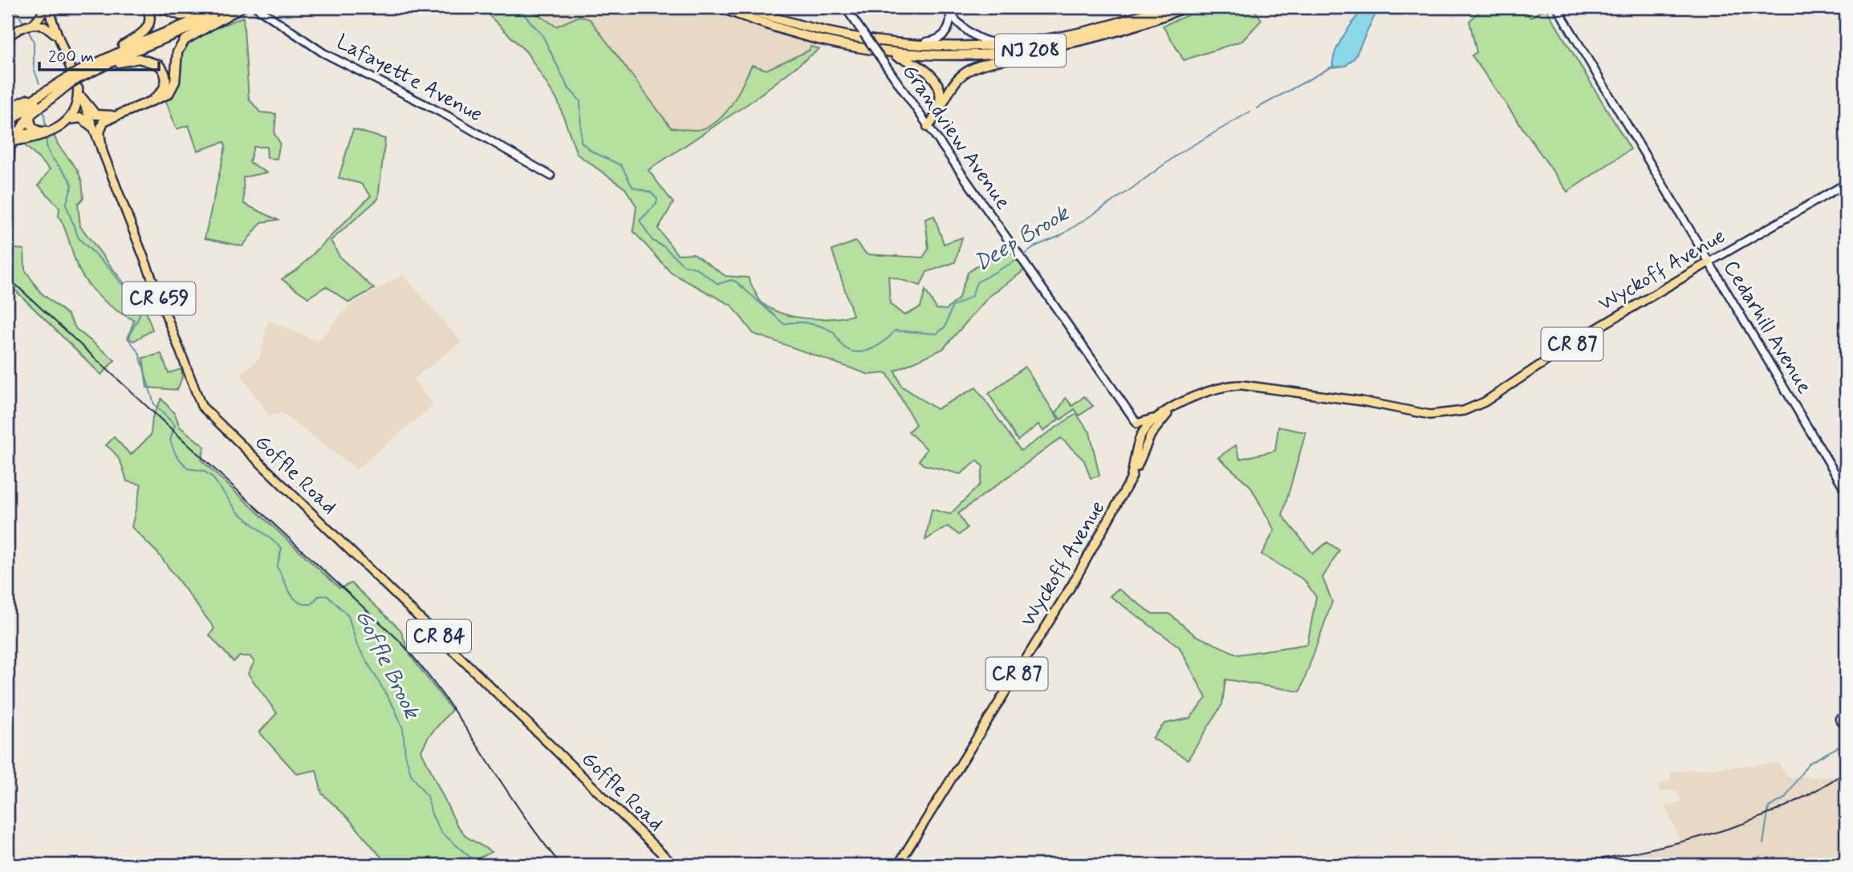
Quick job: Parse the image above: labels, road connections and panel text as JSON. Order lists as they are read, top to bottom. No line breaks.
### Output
{"streets":{"highway":["NJ 208"],"main road":["Wyckoff Avenue","CR 659","CR 87","Goffle Road","CR 84"],"street":["Lafayette Avenue","Grandview Avenue","Cedarhill Avenue"]},"crossings":[["Wyckoff Avenue","Cedarhill Avenue"]],"water":["Deep Brook","Goffle Brook"],"scale_bar":"200 m"}
